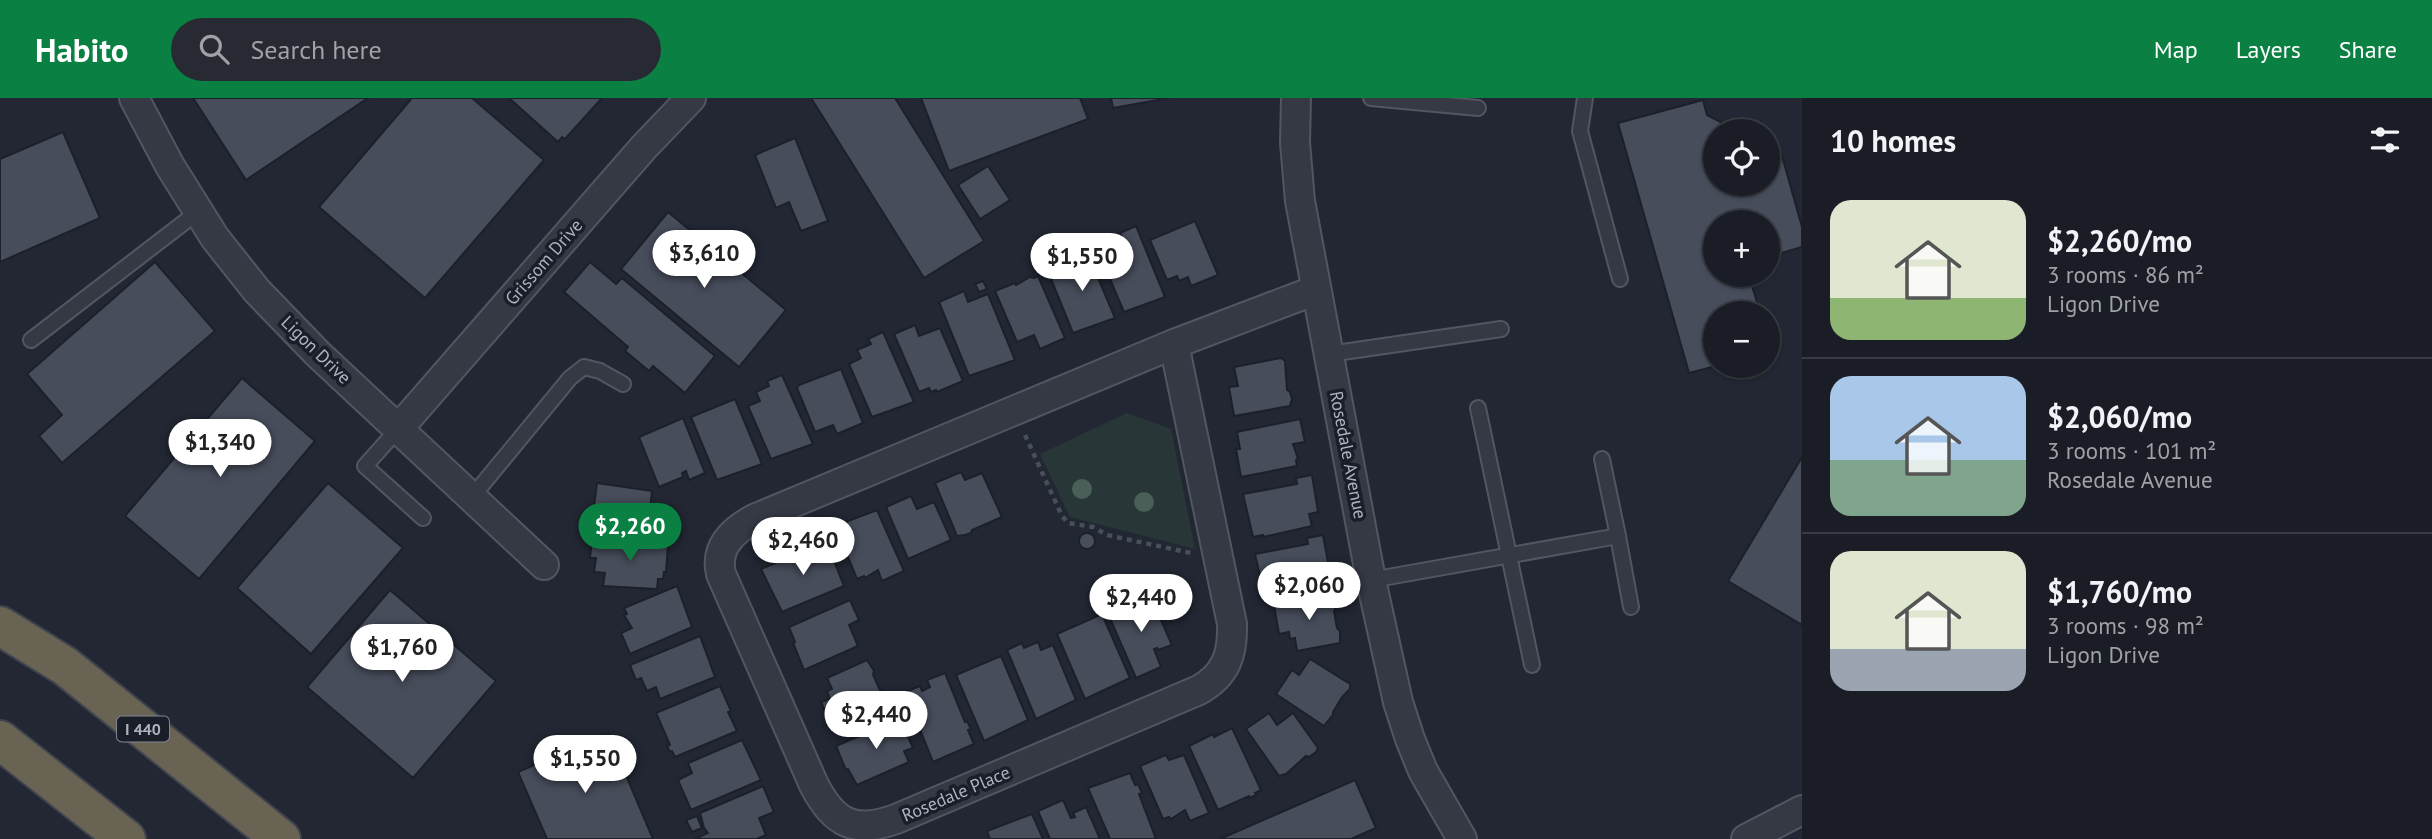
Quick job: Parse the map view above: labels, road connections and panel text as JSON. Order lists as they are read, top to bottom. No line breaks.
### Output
{"streets":{"highway":["I 440"],"street":["Grissom Drive","Ligon Drive","Rosedale Avenue","Rosedale Place"]},"crossings":[["Grissom Drive","Ligon Drive"],["Rosedale Avenue","Rosedale Place"]],"page":{"header":"Habito","search":"Search here","nav":["Map","Layers","Share"],"heading":"10 homes","map_buttons":["+","−"],"list":[{"name":"$2,260/mo","note":"3 rooms · 86 m² · Ligon Drive"},{"name":"$2,060/mo","note":"3 rooms · 101 m² · Rosedale Avenue"},{"name":"$1,760/mo","note":"3 rooms · 98 m² · Ligon Drive"}],"price":["$3,610","$1,550","$1,340","$2,260","$2,460","$2,060","$2,440","$1,760","$2,440","$1,550"]}}
